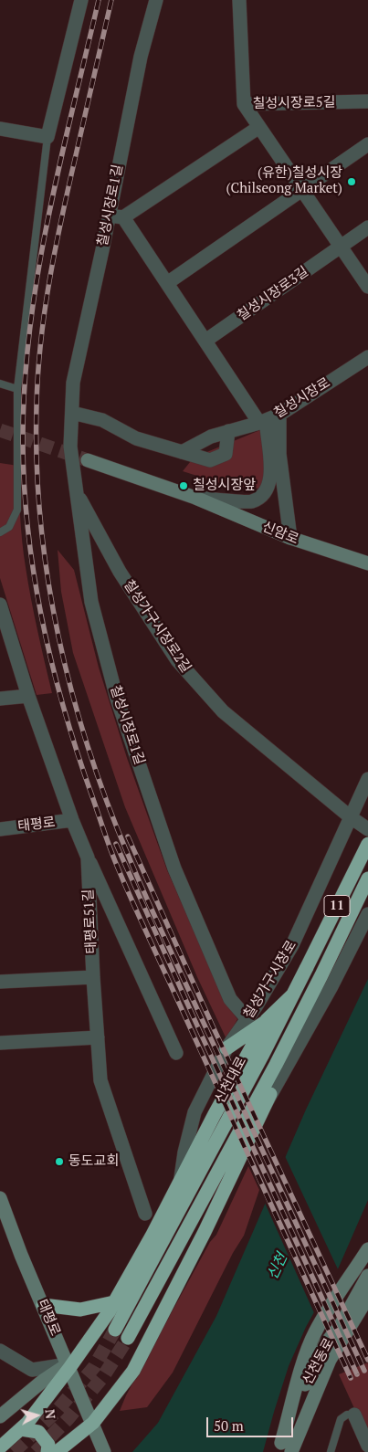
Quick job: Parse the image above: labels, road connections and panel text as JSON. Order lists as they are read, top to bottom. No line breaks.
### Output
{"streets":{"highway":["11","신천대로"],"main road":["신암로","태평로","신천동로"],"street":["칠성시장로5길","칠성시장로1길","칠성시장로3길","칠성시장로","칠성가구시장로2길","태평로51길","칠성가구시장로"]},"crossings":[["칠성시장로5길","칠성시장로3길"],["칠성시장로1길","칠성가구시장로2길"],["칠성시장로1길","칠성가구시장로"],["칠성시장로","신암로"],["칠성가구시장로2길","칠성가구시장로"],["태평로","태평로51길"]],"water":["신천"],"places":["(유한)칠성시장 (Chilseong Market)","칠성시장앞","동도교회"],"scale_bar":"50 m","north":"right"}
